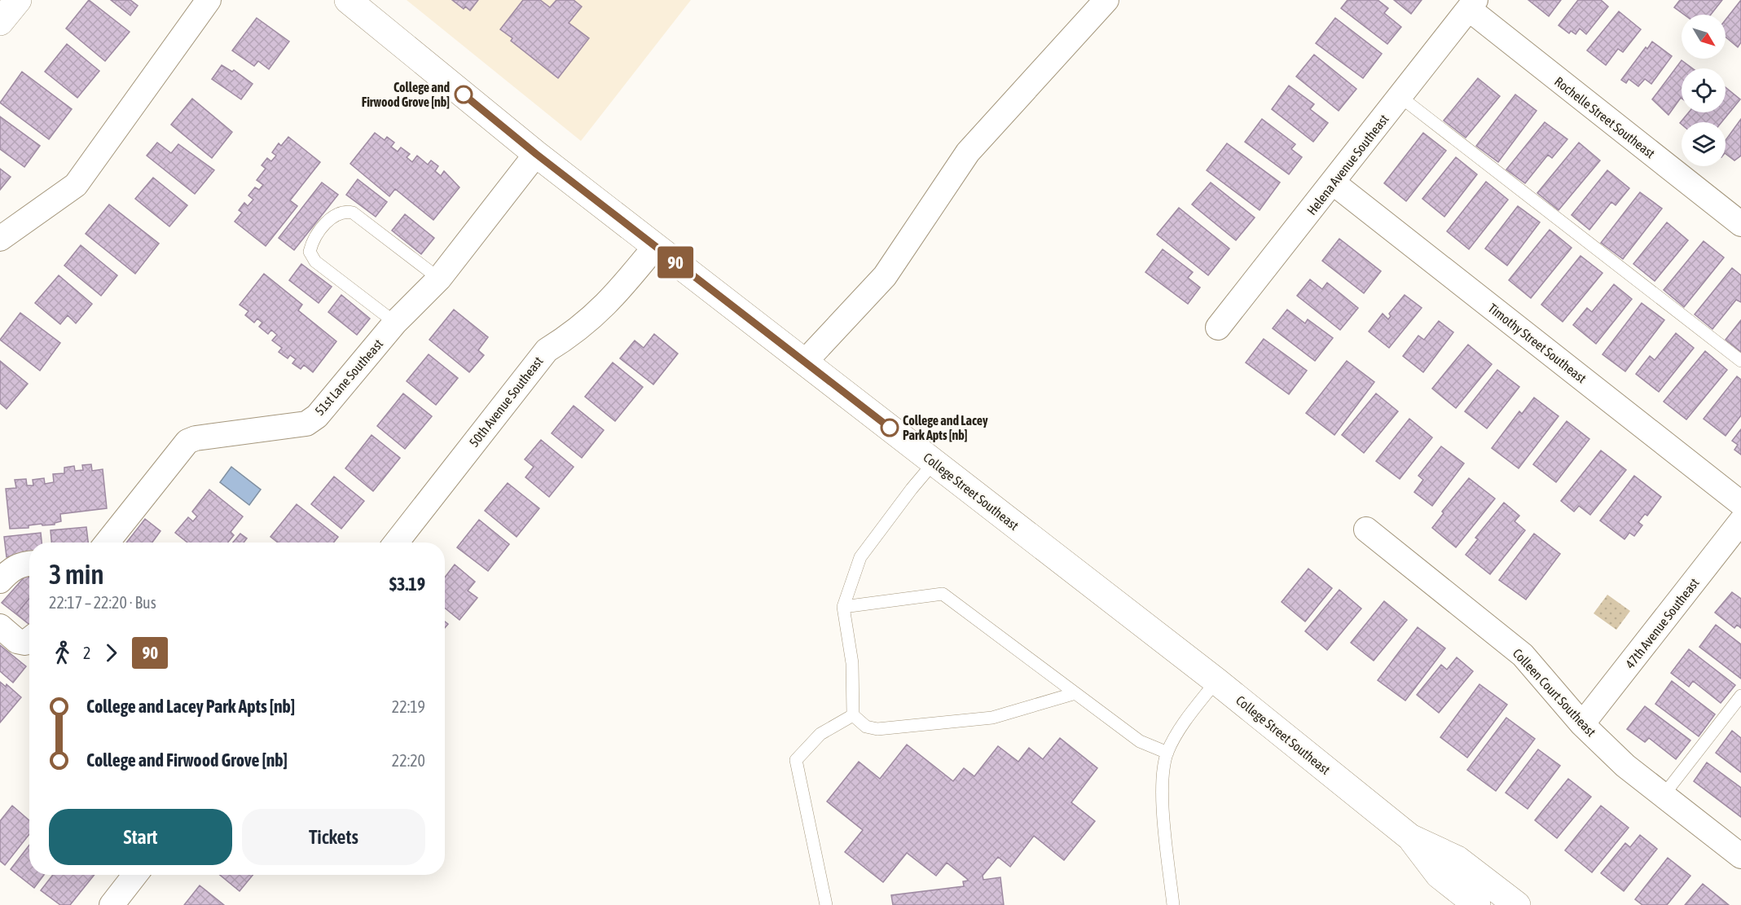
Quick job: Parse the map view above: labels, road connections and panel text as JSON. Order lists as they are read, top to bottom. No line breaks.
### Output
{"streets":{"main road":["College Street Southeast"],"street":["Rochelle Street Southeast","Helena Avenue Southeast","Timothy Street Southeast","51st Lane Southeast","50th Avenue Southeast","47th Avenue Southeast","Colleen Court Southeast"]},"crossings":[["Rochelle Street Southeast","Helena Avenue Southeast"],["Helena Avenue Southeast","Timothy Street Southeast"],["51st Lane Southeast","College Street Southeast"],["50th Avenue Southeast","College Street Southeast"],["47th Avenue Southeast","Colleen Court Southeast"]],"places":["College and Firwood Grove [nb]","College and Lacey Park Apts [nb]"],"lines":["bus line 90"],"north":"bottom right","page":{"on_map":"90","heading":["3 min","22:17 – 22:20 · Bus","$3.19"],"legs":["2","90"],"list":[{"name":"College and Lacey Park Apts [nb]","value":"22:19"},{"name":"College and Firwood Grove [nb]","value":"22:20"}],"buttons":["Start","Tickets"]}}
